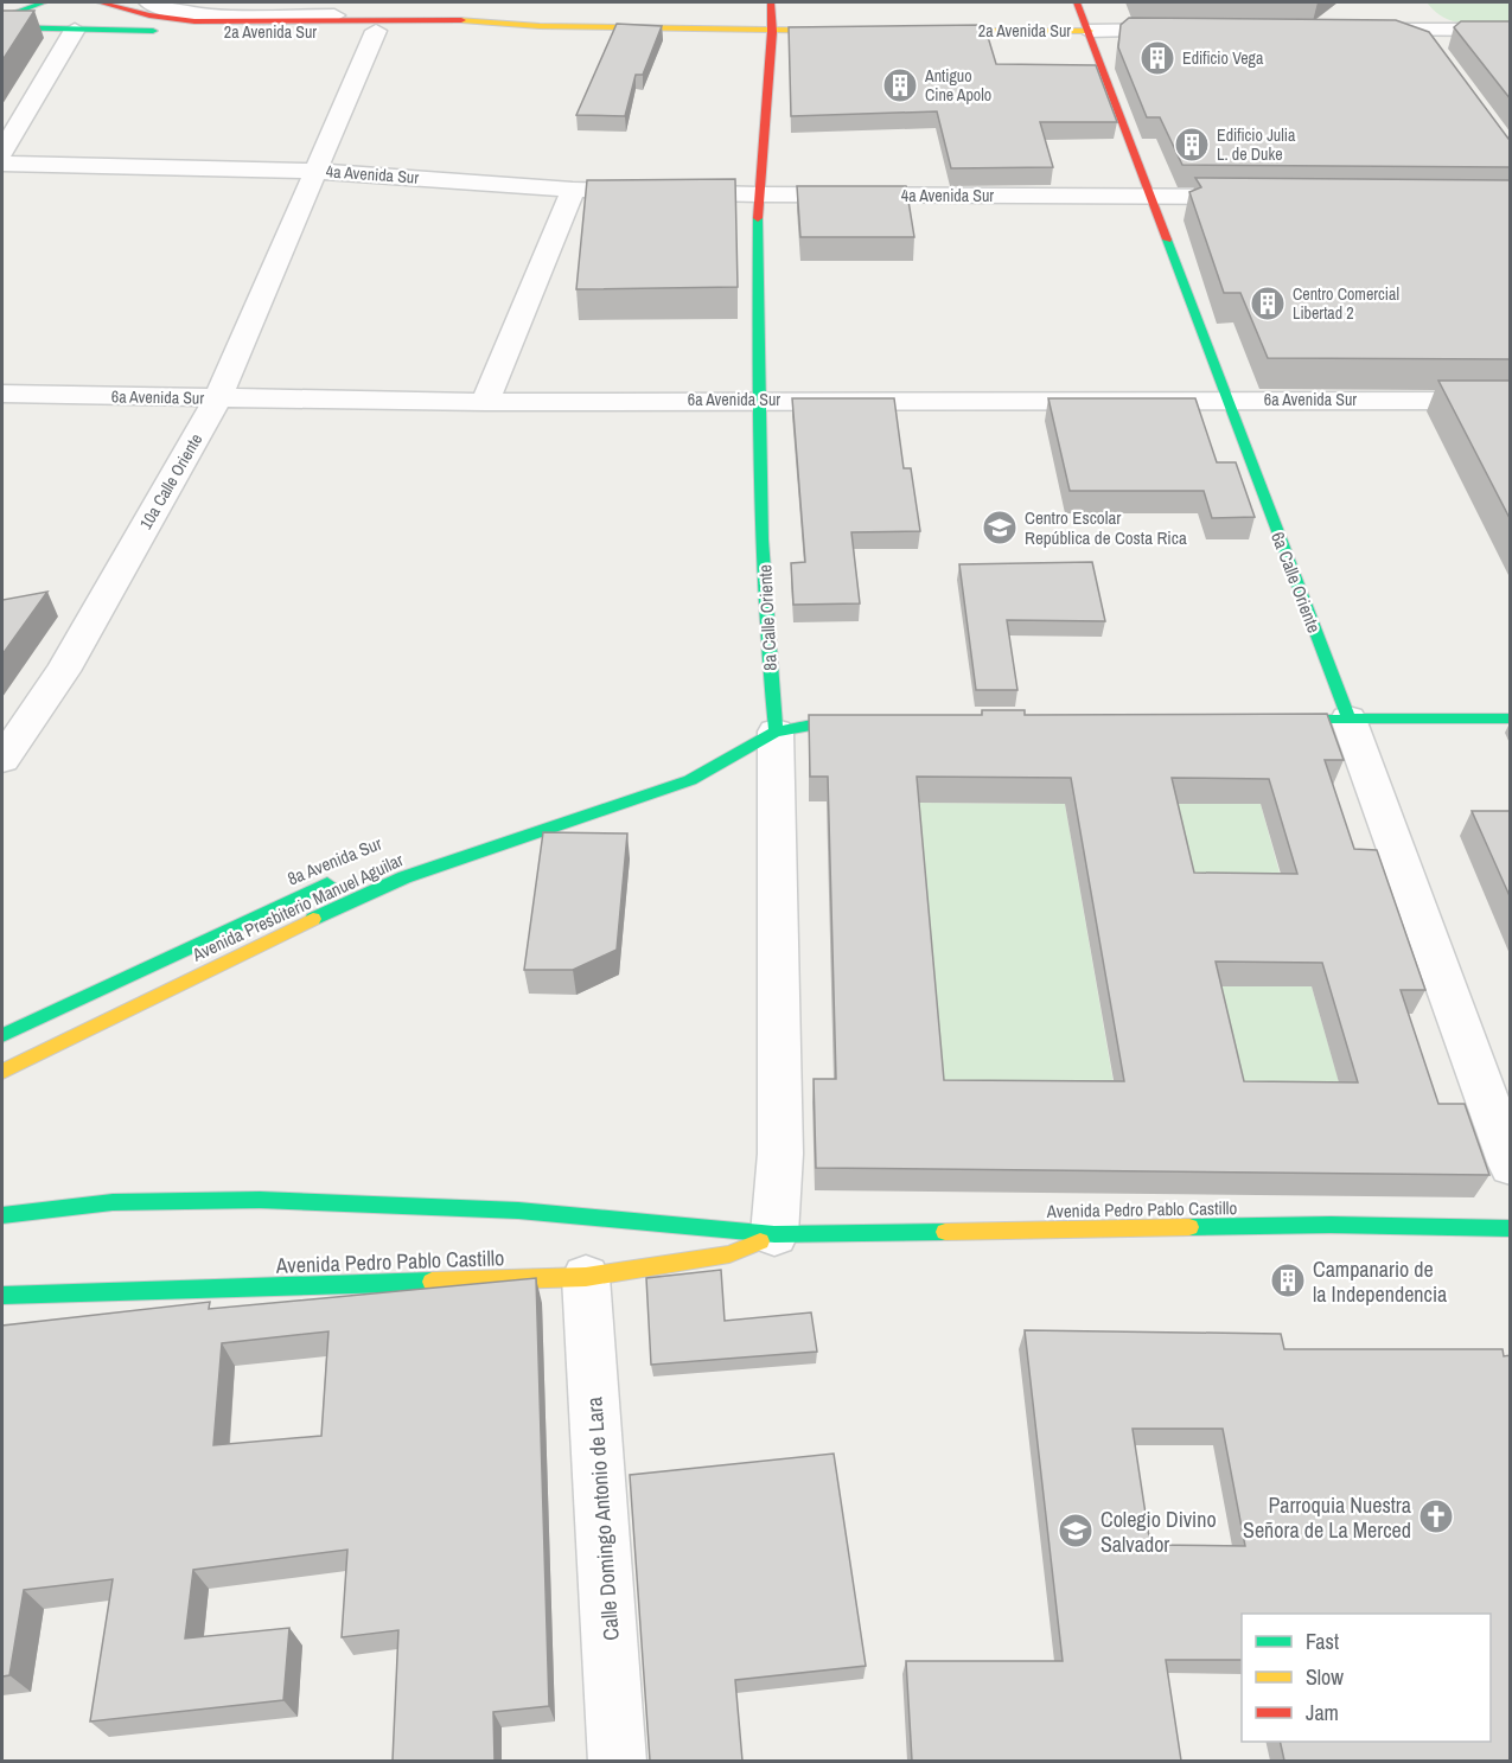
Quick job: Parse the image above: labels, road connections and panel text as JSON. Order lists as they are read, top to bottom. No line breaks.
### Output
{"streets":{"main road":["2a Avenida Sur","6a Calle Oriente","8a Calle Oriente","8a Avenida Sur","Avenida Presbiterio Manuel Aguilar","Avenida Pedro Pablo Castillo"],"street":["4a Avenida Sur","6a Avenida Sur","10a Calle Oriente","Calle Domingo Antonio de Lara"]},"crossings":[["2a Avenida Sur","10a Calle Oriente"],["2a Avenida Sur","6a Calle Oriente"],["2a Avenida Sur","8a Calle Oriente"],["4a Avenida Sur","10a Calle Oriente"],["4a Avenida Sur","6a Calle Oriente"],["4a Avenida Sur","8a Calle Oriente"],["6a Avenida Sur","10a Calle Oriente"],["6a Avenida Sur","6a Calle Oriente"],["6a Avenida Sur","8a Calle Oriente"],["8a Calle Oriente","Avenida Presbiterio Manuel Aguilar"],["8a Calle Oriente","Avenida Pedro Pablo Castillo"],["Avenida Pedro Pablo Castillo","Calle Domingo Antonio de Lara"]],"places":{"building":["Edificio Vega","Antiguo Cine Apolo","Edificio Julia L. de Duke","Centro Comercial Libertad 2","Campanario de la Independencia"],"school or university":["Centro Escolar República de Costa Rica","Colegio Divino Salvador"],"church":["Parroquia Nuestra Señora de La Merced"]},"legend":["Fast","Slow","Jam"]}
